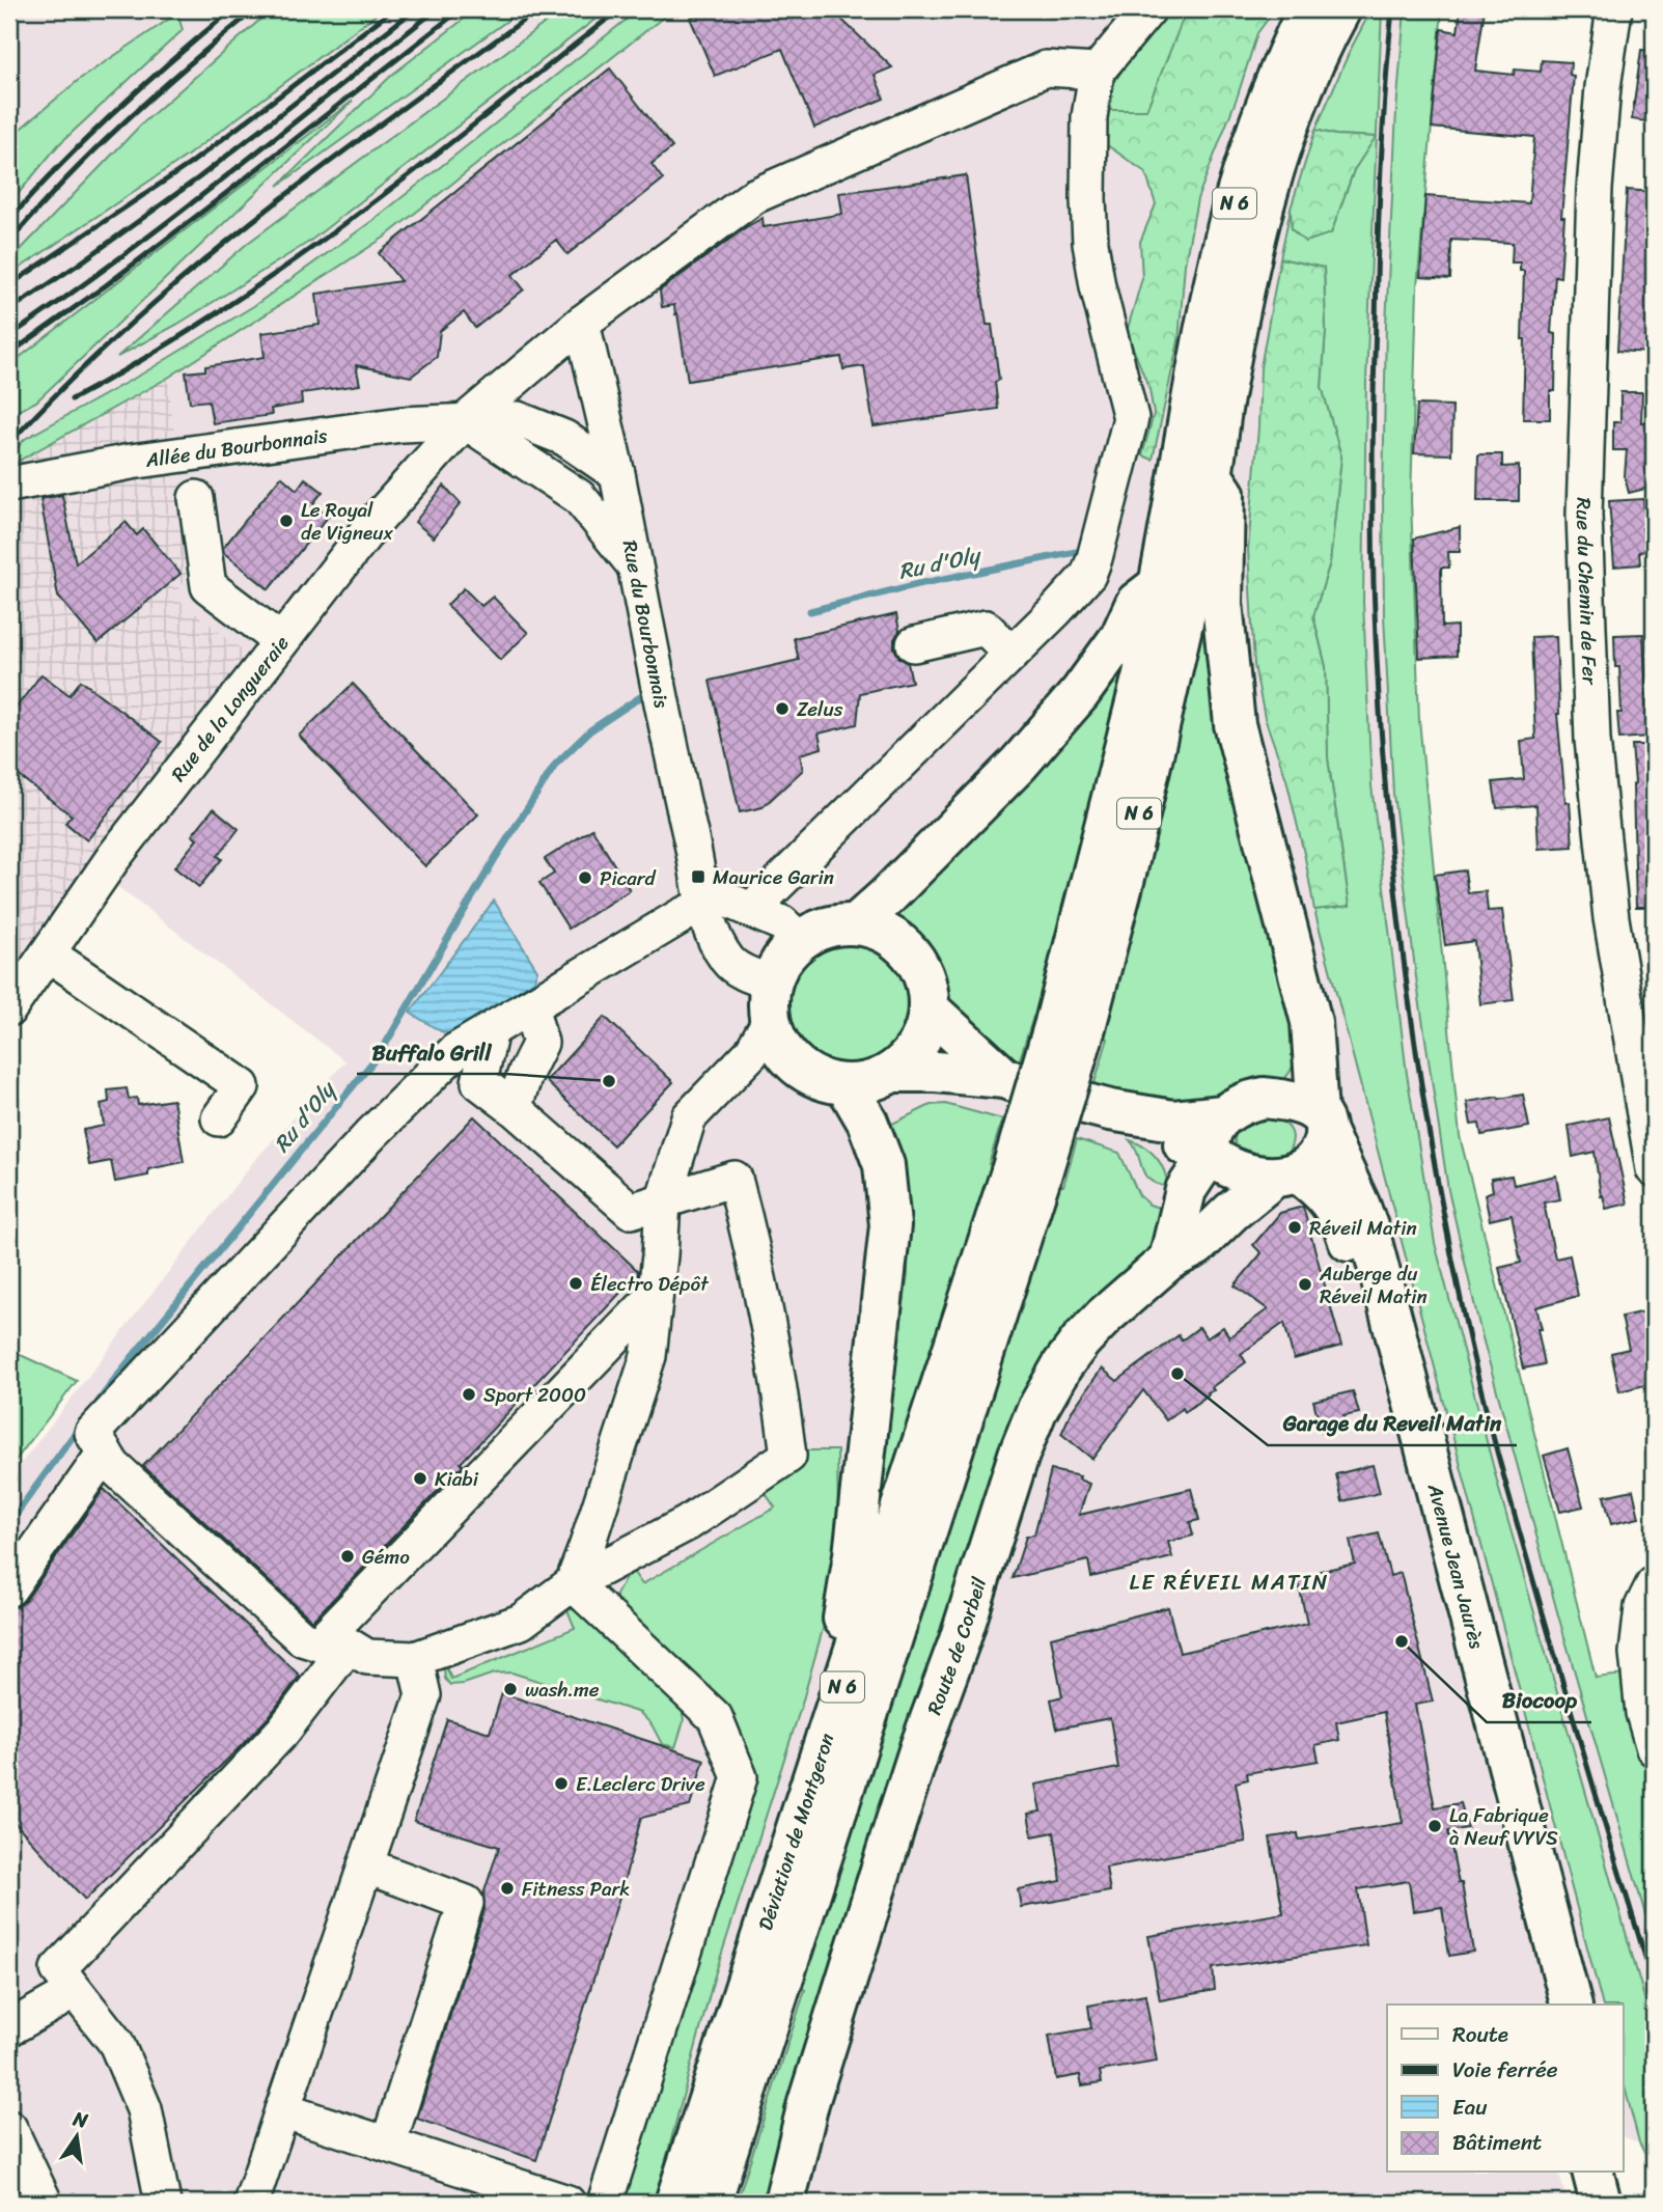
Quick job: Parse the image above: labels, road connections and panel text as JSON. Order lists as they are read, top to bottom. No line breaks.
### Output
{"streets":{"main road":["N 6","Avenue Jean Jaurès","Route de Corbeil","Déviation de Montgeron"],"street":["Allée du Bourbonnais","Rue du Chemin de Fer","Rue du Bourbonnais","Rue de la Longueraie"]},"crossings":[["N 6","Déviation de Montgeron"],["Allée du Bourbonnais","Rue de la Longueraie"],["Rue du Bourbonnais","Rue de la Longueraie"],["Avenue Jean Jaurès","Route de Corbeil"]],"districts":["LE RÉVEIL MATIN"],"water":["Ru d'Oly"],"places":{"other":["Le Royal de Vigneux","Zelus","Picard","Buffalo Grill","Réveil Matin","Électro Dépôt","Auberge du Réveil Matin","Garage du Reveil Matin","Sport 2000","Kiabi","Gémo","Biocoop","wash.me","E.Leclerc Drive","La Fabrique à Neuf VYVS","Fitness Park"],"transit":["Maurice Garin"]},"legend":["Route","Voie ferrée","Eau","Bâtiment"],"north":"top"}
